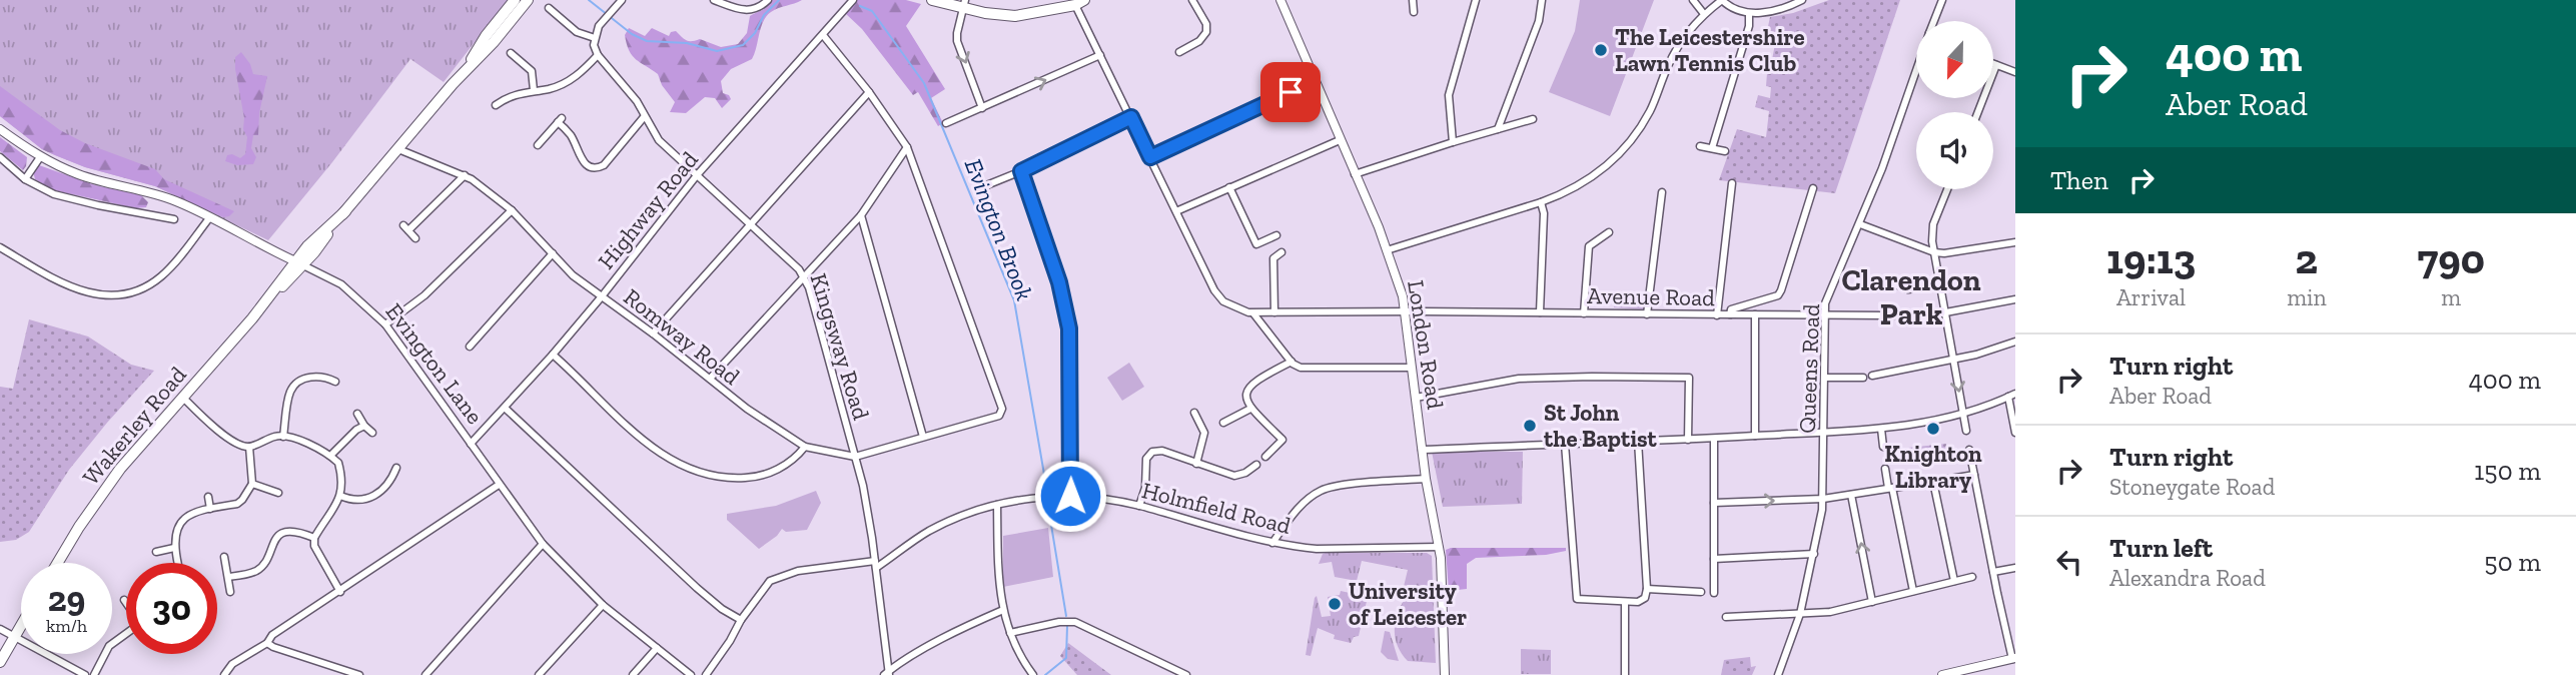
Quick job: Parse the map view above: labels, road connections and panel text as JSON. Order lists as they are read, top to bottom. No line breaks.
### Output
{"streets":{"highway":["Wakerley Road"],"main road":["London Road","Evington Lane"],"street":["Highway Road","Avenue Road","Romway Road","Kingsway Road","Queens Road","Holmfield Road"]},"crossings":[["Highway Road","Romway Road"],["Highway Road","Kingsway Road"],["Highway Road","Evington Lane"],["Avenue Road","London Road"],["Romway Road","Kingsway Road"],["Romway Road","Wakerley Road"],["London Road","Holmfield Road"],["Kingsway Road","Holmfield Road"],["Evington Lane","Wakerley Road"]],"districts":["Clarendon Park"],"water":["Evington Brook"],"places":["The Leicestershire Lawn Tennis Club","St John the Baptist","Knighton Library","University of Leicester"],"north":"bottom","page":{"turn":["400 m","Aber Road"],"then":"Then","eta":["19:13","Arrival","2","min","790","m"],"list":[{"name":"Turn right","note":"Aber Road","value":"400 m"},{"name":"Turn right","note":"Stoneygate Road","value":"150 m"},{"name":"Turn left","note":"Alexandra Road","value":"50 m"}],"speed":"29 km/h","limit":"30"}}
